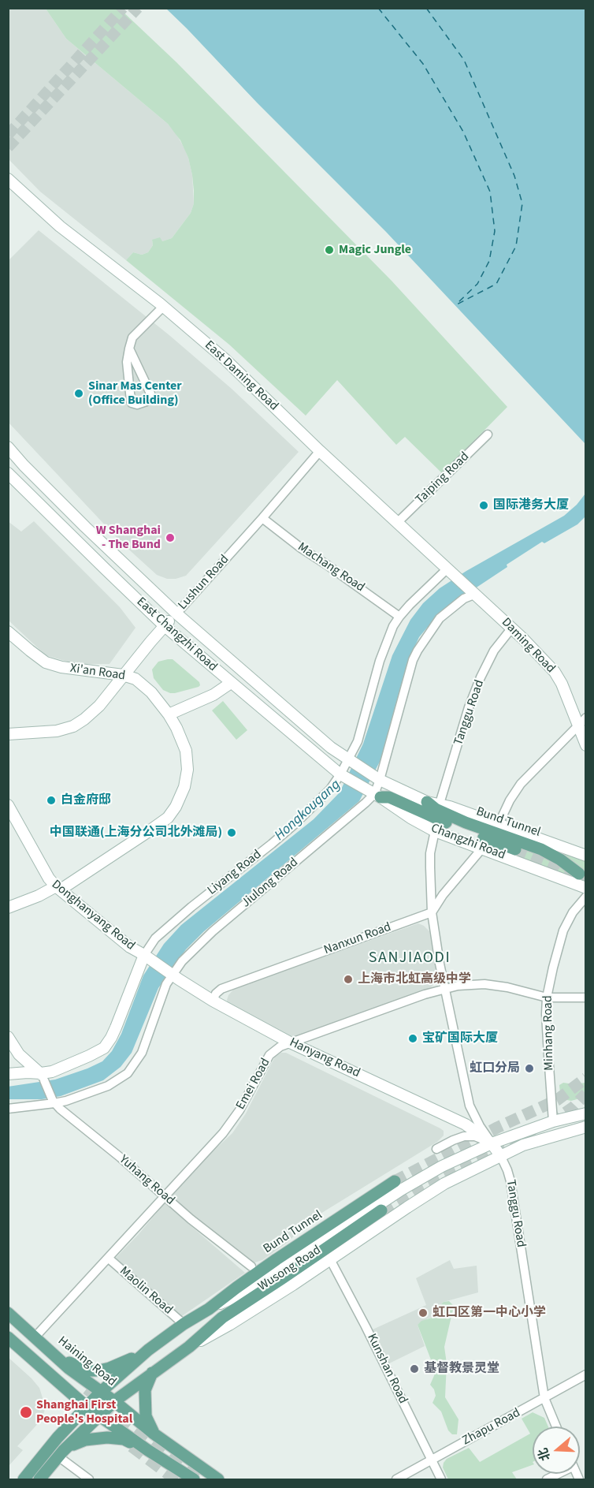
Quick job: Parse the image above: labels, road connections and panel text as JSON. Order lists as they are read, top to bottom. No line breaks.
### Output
{"streets":{"main road":["East Daming Road","Lushun Road","East Changzhi Road","Daming Road","Xi'an Road","Tanggu Road","Bund Tunnel","Changzhi Road","Liyang Road","Donghanyang Road","Hanyang Road","Wusong Road","Haining Road"],"street":["Taiping Road","Machang Road","Jiulong Road","Nanxun Road","Minhang Road","Emei Road","Yuhang Road","Maolin Road","Kunshan Road","Zhapu Road"]},"crossings":[["East Daming Road","Taiping Road"],["East Daming Road","Lushun Road"],["East Daming Road","Daming Road"],["East Daming Road","Liyang Road"],["East Daming Road","Jiulong Road"],["Machang Road","Lushun Road"],["Machang Road","Liyang Road"],["Lushun Road","East Changzhi Road"],["Lushun Road","Xi'an Road"],["East Changzhi Road","Changzhi Road"],["East Changzhi Road","Liyang Road"],["Daming Road","Tanggu Road"],["Daming Road","Jiulong Road"],["Xi'an Road","Donghanyang Road"],["Tanggu Road","Changzhi Road"],["Tanggu Road","Nanxun Road"],["Tanggu Road","Hanyang Road"],["Tanggu Road","Emei Road"],["Tanggu Road","Wusong Road"],["Tanggu Road","Zhapu Road"],["Bund Tunnel","Changzhi Road"],["Bund Tunnel","Jiulong Road"],["Bund Tunnel","Wusong Road"],["Changzhi Road","Liyang Road"],["Changzhi Road","Jiulong Road"],["Liyang Road","Jiulong Road"],["Liyang Road","Donghanyang Road"],["Liyang Road","Hanyang Road"],["Jiulong Road","Donghanyang Road"],["Jiulong Road","Hanyang Road"],["Jiulong Road","Yuhang Road"],["Donghanyang Road","Hanyang Road"],["Nanxun Road","Hanyang Road"],["Minhang Road","Emei Road"],["Minhang Road","Wusong Road"],["Hanyang Road","Emei Road"],["Hanyang Road","Wusong Road"],["Emei Road","Yuhang Road"],["Emei Road","Maolin Road"],["Emei Road","Haining Road"],["Wusong Road","Maolin Road"],["Wusong Road","Haining Road"],["Wusong Road","Kunshan Road"],["Kunshan Road","Zhapu Road"]],"districts":["SANJIAODI"],"water":["Hongkougang"],"places":["Magic Jungle","Sinar Mas Center (Office Building)","国际港务大厦","W Shanghai - The Bund","白金府邸","中国联通(上海分公司北外滩局)","上海市北虹高级中学","宝矿国际大厦","虹口分局","虹口区第一中心小学","基督教景灵堂","Shanghai First People's Hospital"],"north":"left"}
